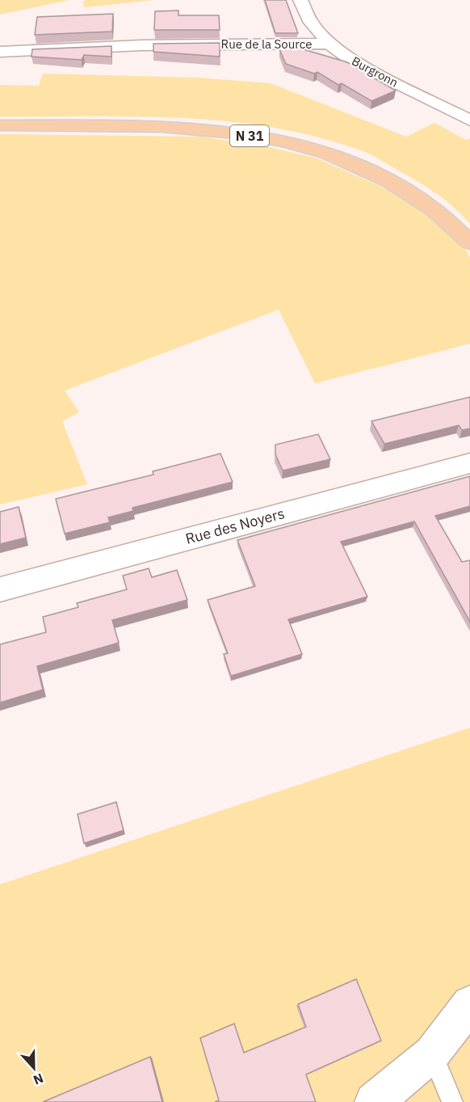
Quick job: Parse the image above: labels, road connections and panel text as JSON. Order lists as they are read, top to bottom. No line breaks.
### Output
{"streets":{"main road":["N 31"],"street":["Rue de la Source","Burgronn","Rue des Noyers"]},"crossings":[["Rue de la Source","Burgronn"]],"north":"bottom"}
